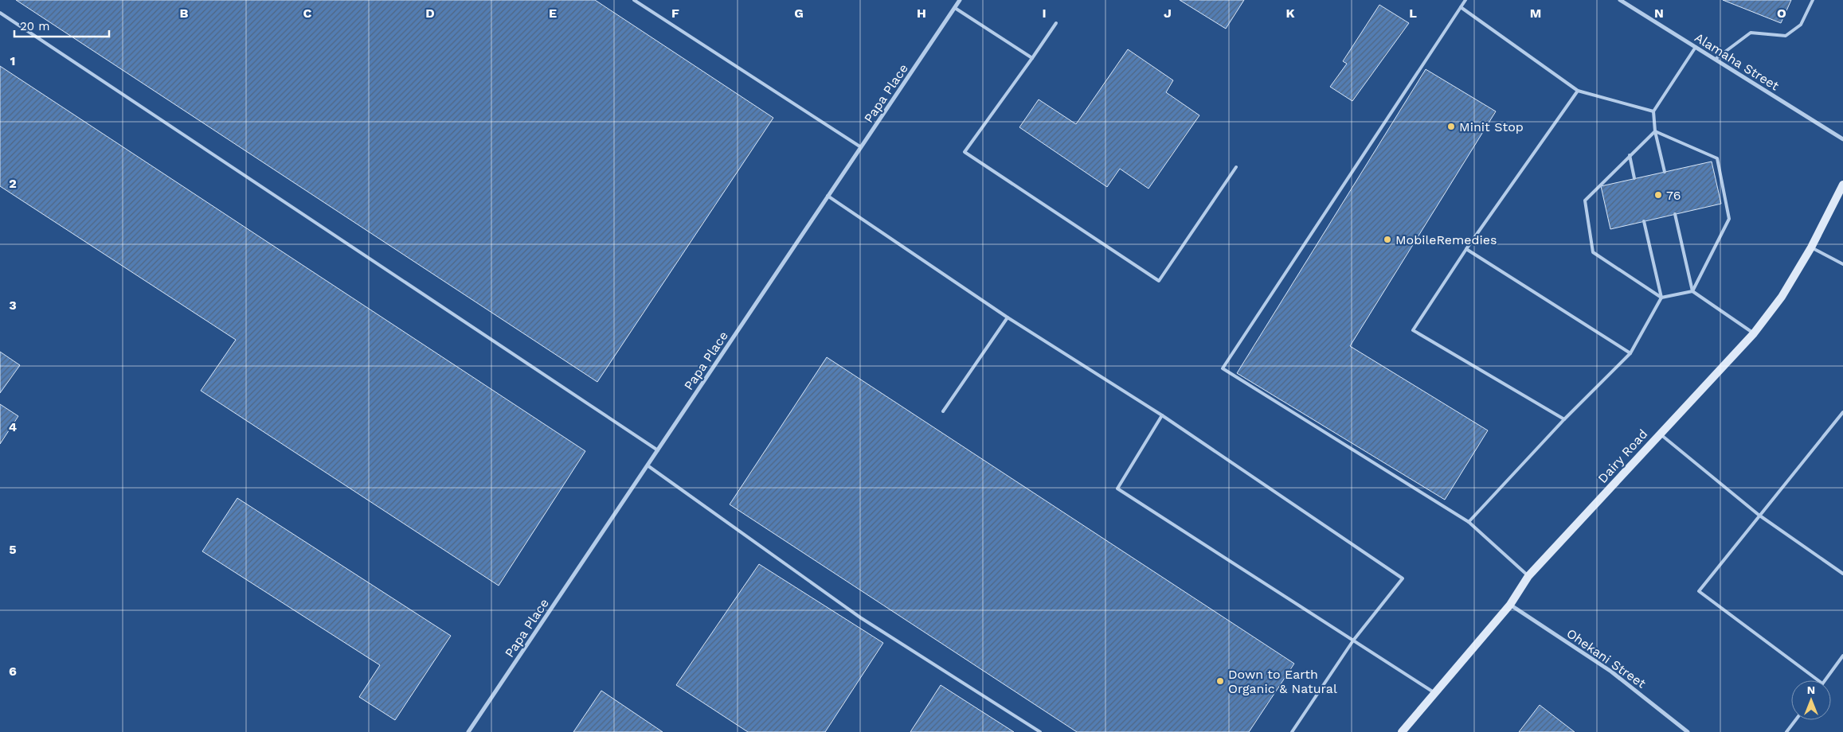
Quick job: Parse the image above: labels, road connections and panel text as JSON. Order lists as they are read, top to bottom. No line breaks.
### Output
{"streets":{"main road":["Dairy Road"],"street":["Alamaha Street","Papa Place","Ohekani Street"]},"crossings":[["Dairy Road","Ohekani Street"]],"places":["Minit Stop","76","MobileRemedies","Down to Earth Organic & Natural"],"scale_bar":"20 m","north":"top","grid":{"columns":["B","C","D","E","F","G","H","I","J","K","L","M","N","O"],"rows":["1","2","3","4","5","6"]}}
